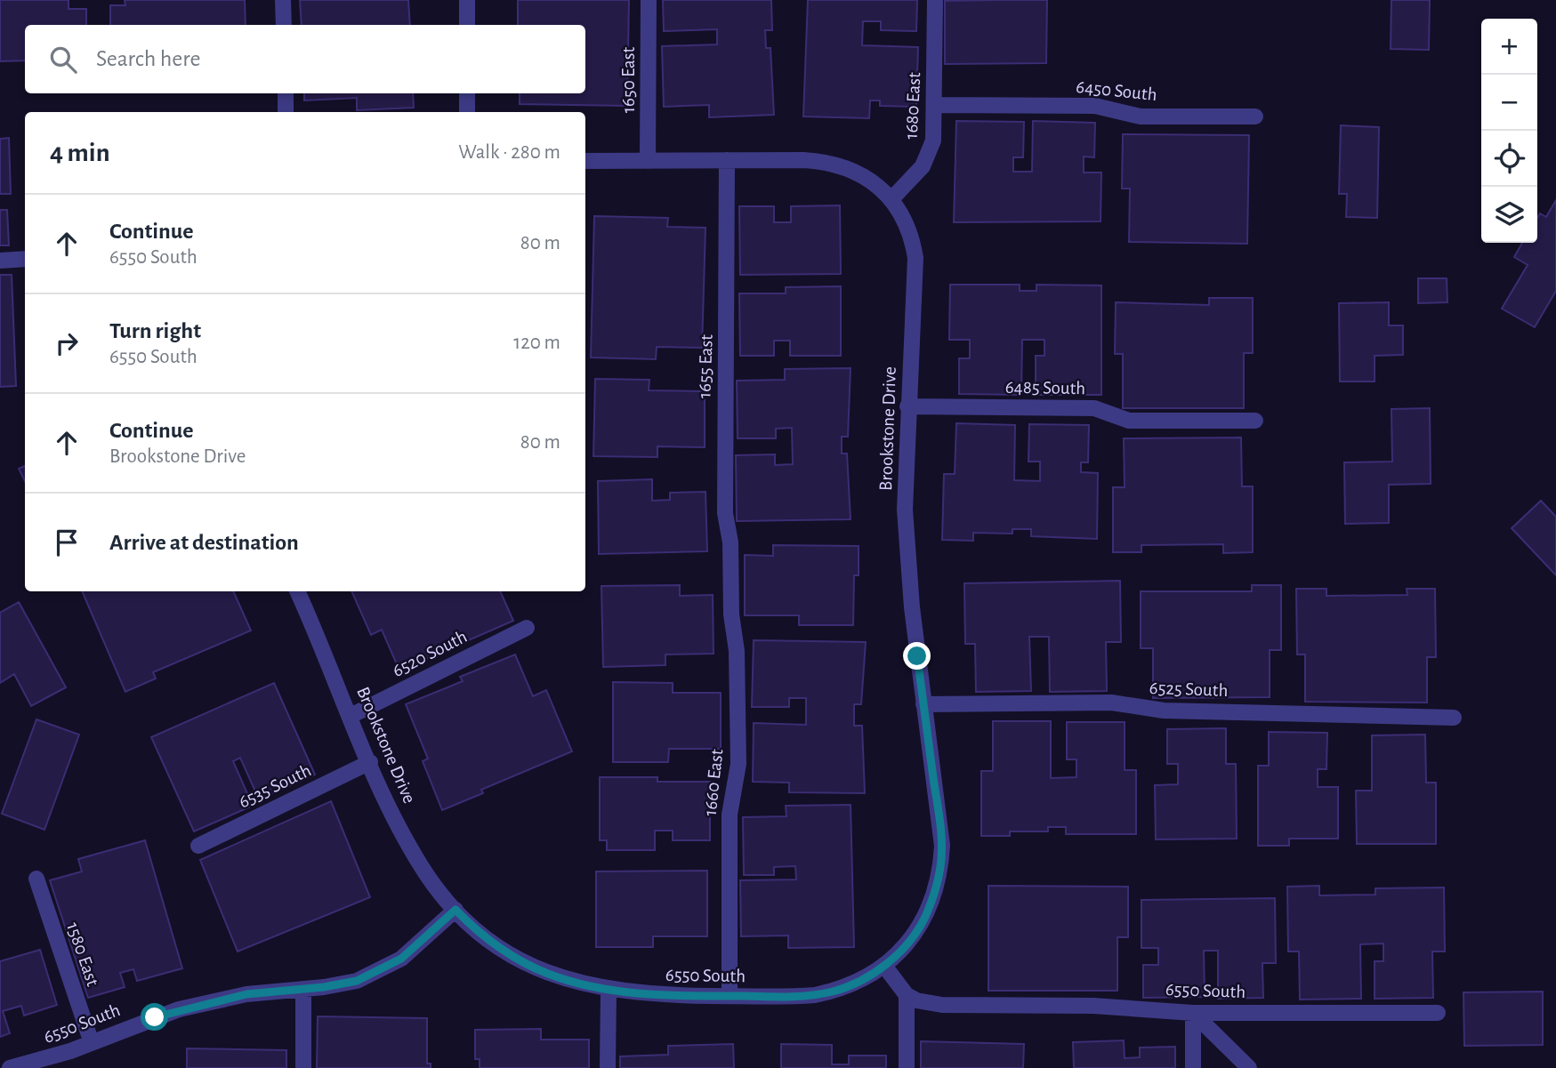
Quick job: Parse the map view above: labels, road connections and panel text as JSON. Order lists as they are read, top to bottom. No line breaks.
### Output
{"streets":{"street":["1650 East","6450 South","1680 East","1655 East","6485 South","Brookstone Drive","6520 South","6525 South","1660 East","6535 South","1580 East","6550 South"]},"crossings":[["1650 East","Brookstone Drive"],["6450 South","1680 East"],["1680 East","Brookstone Drive"],["1655 East","Brookstone Drive"],["1655 East","1660 East"],["6485 South","Brookstone Drive"],["Brookstone Drive","6520 South"],["Brookstone Drive","6525 South"],["Brookstone Drive","6535 South"],["Brookstone Drive","6550 South"],["1660 East","6550 South"],["1580 East","6550 South"]],"page":{"map_buttons":["+","−"],"search":"Search here","heading":["4 min","Walk · 280 m"],"list":[["Continue","6550 South","80 m"],["Turn right","6550 South","120 m"],["Continue","Brookstone Drive","80 m"],"Arrive at destination"]}}
